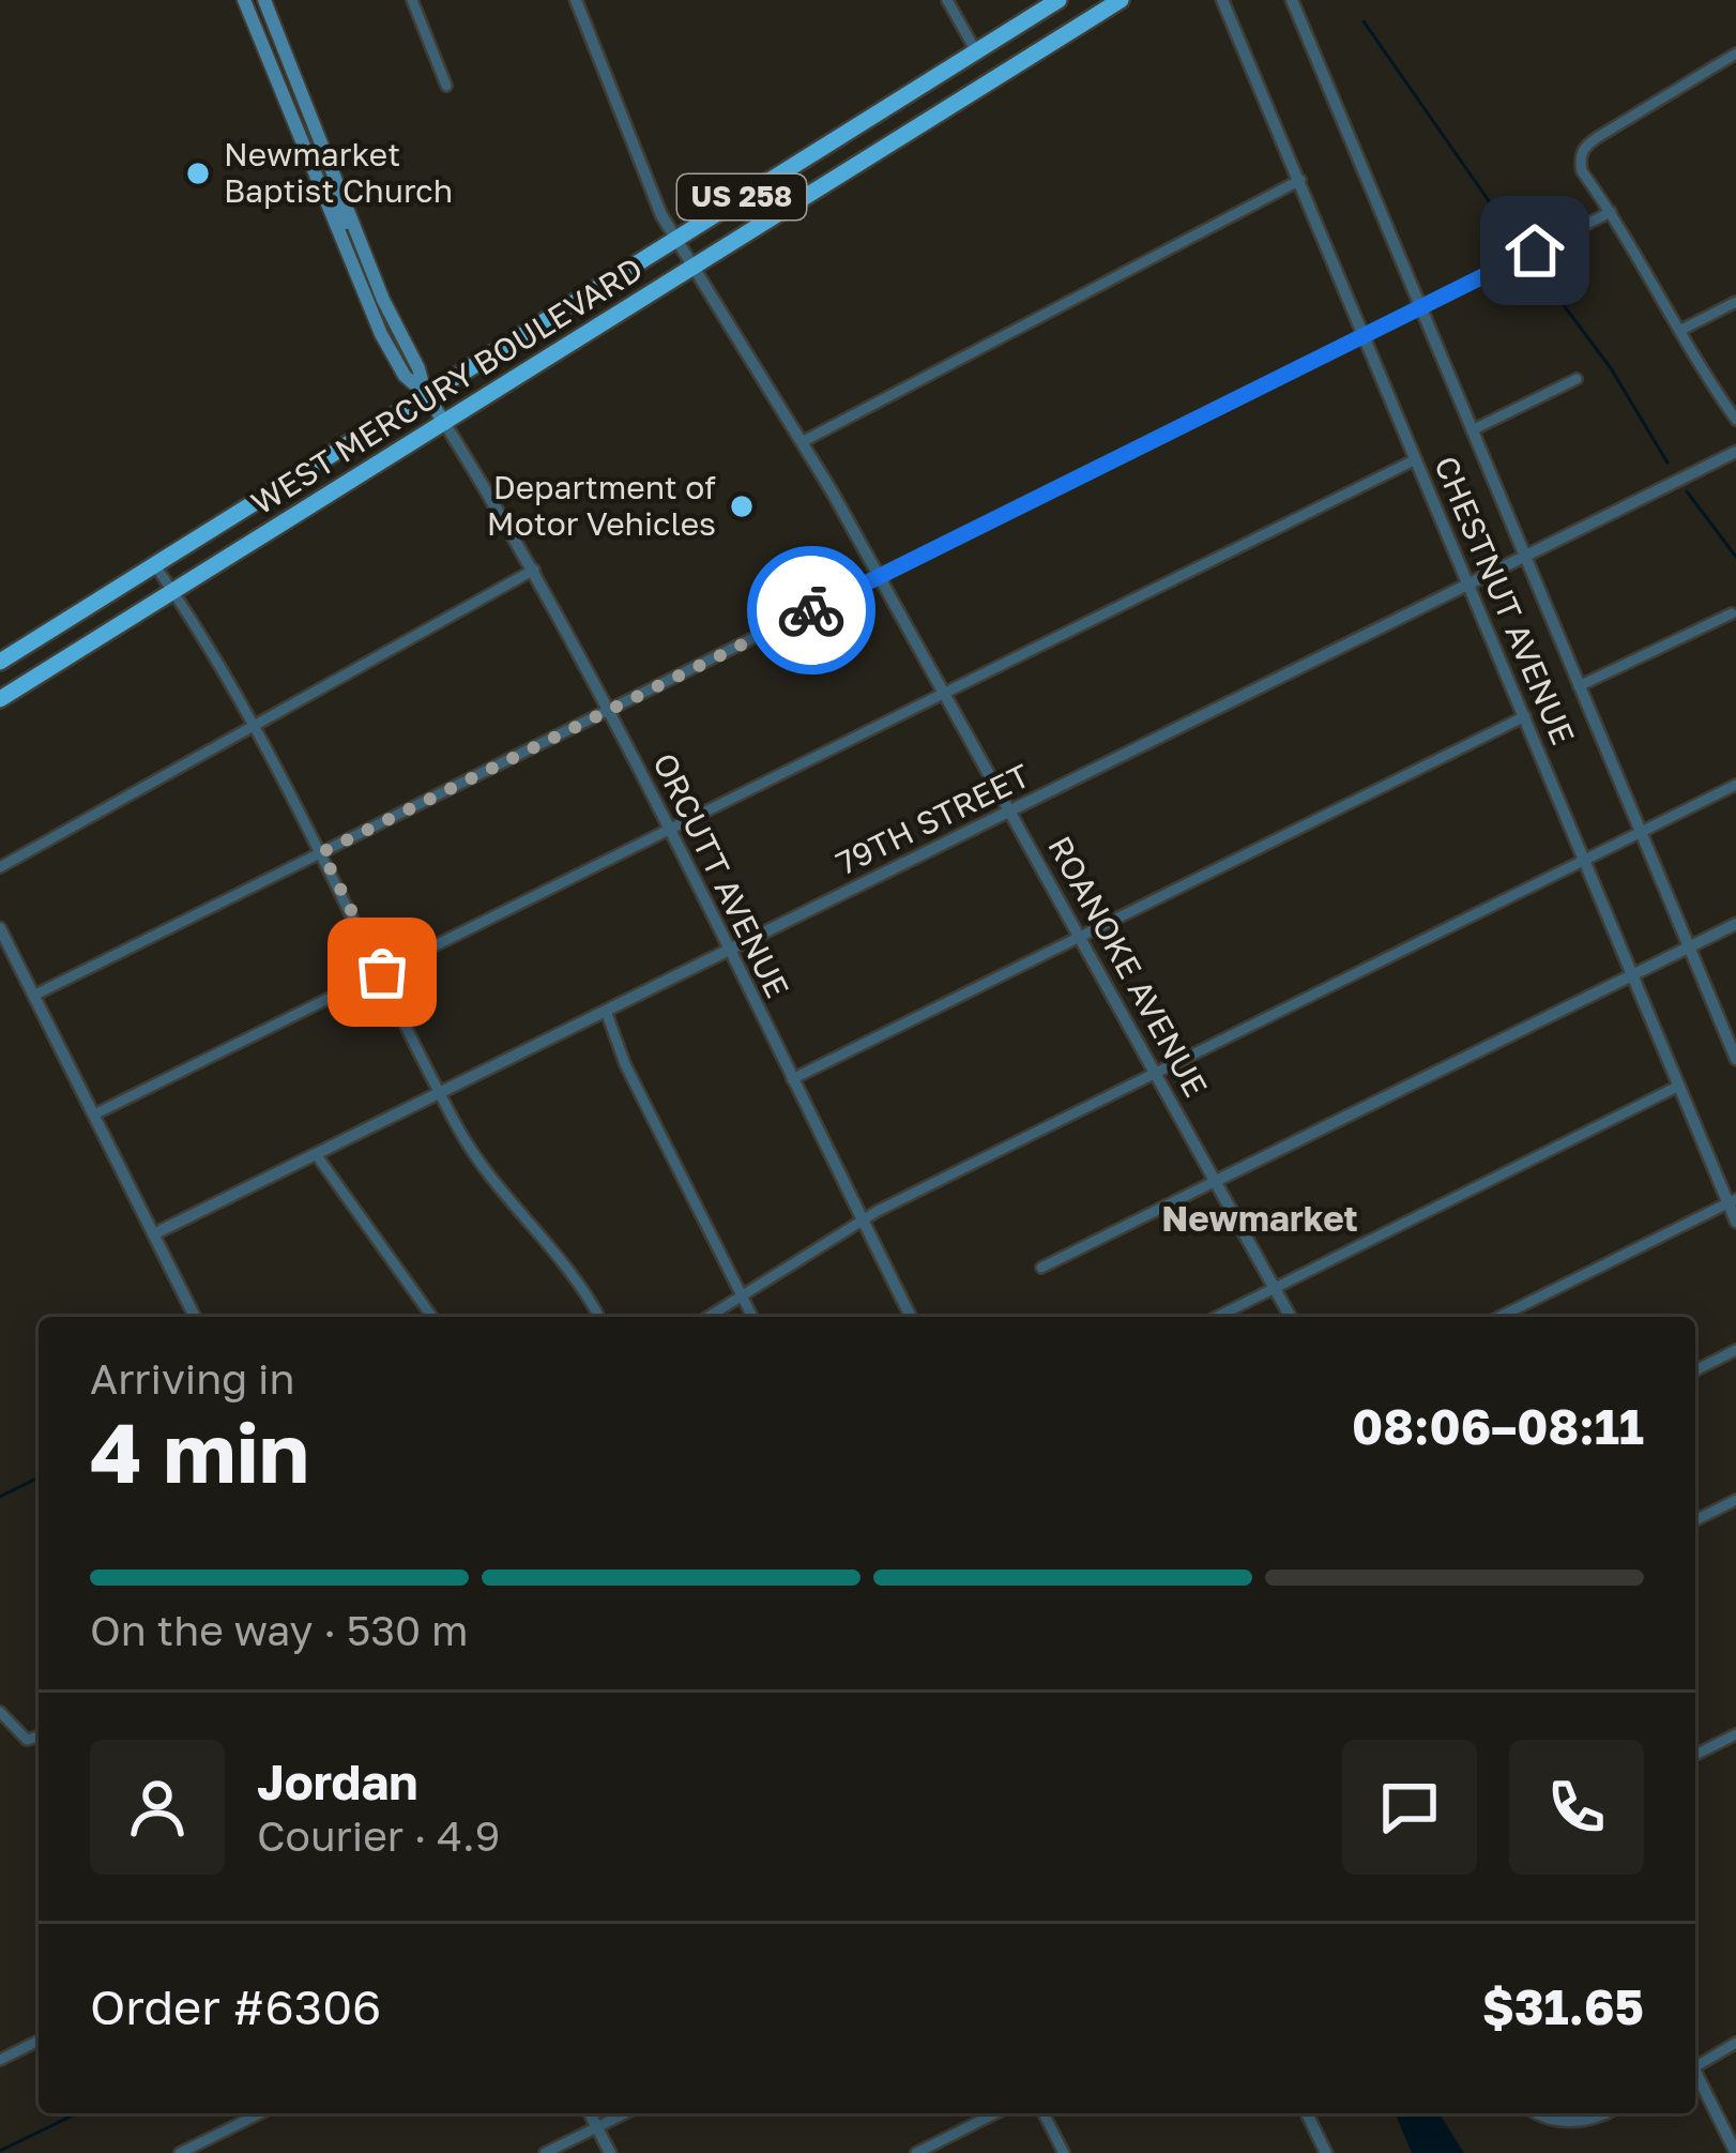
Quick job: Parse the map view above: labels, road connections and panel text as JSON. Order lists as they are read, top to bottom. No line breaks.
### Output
{"streets":{"highway":["US 258","WEST MERCURY BOULEVARD"],"main road":["ORCUTT AVENUE"],"street":["CHESTNUT AVENUE","79TH STREET","ROANOKE AVENUE"]},"crossings":[["WEST MERCURY BOULEVARD","ORCUTT AVENUE"],["WEST MERCURY BOULEVARD","ROANOKE AVENUE"],["CHESTNUT AVENUE","79TH STREET"],["79TH STREET","ORCUTT AVENUE"],["79TH STREET","ROANOKE AVENUE"]],"districts":["Newmarket"],"places":["Newmarket Baptist Church","Department of Motor Vehicles"],"page":{"heading":["4 min","Arriving in","08:06–08:11"],"panel":["Jordan","Courier · 4.9","Order #6306","$31.65"],"bar":"On the way · 530 m"}}
